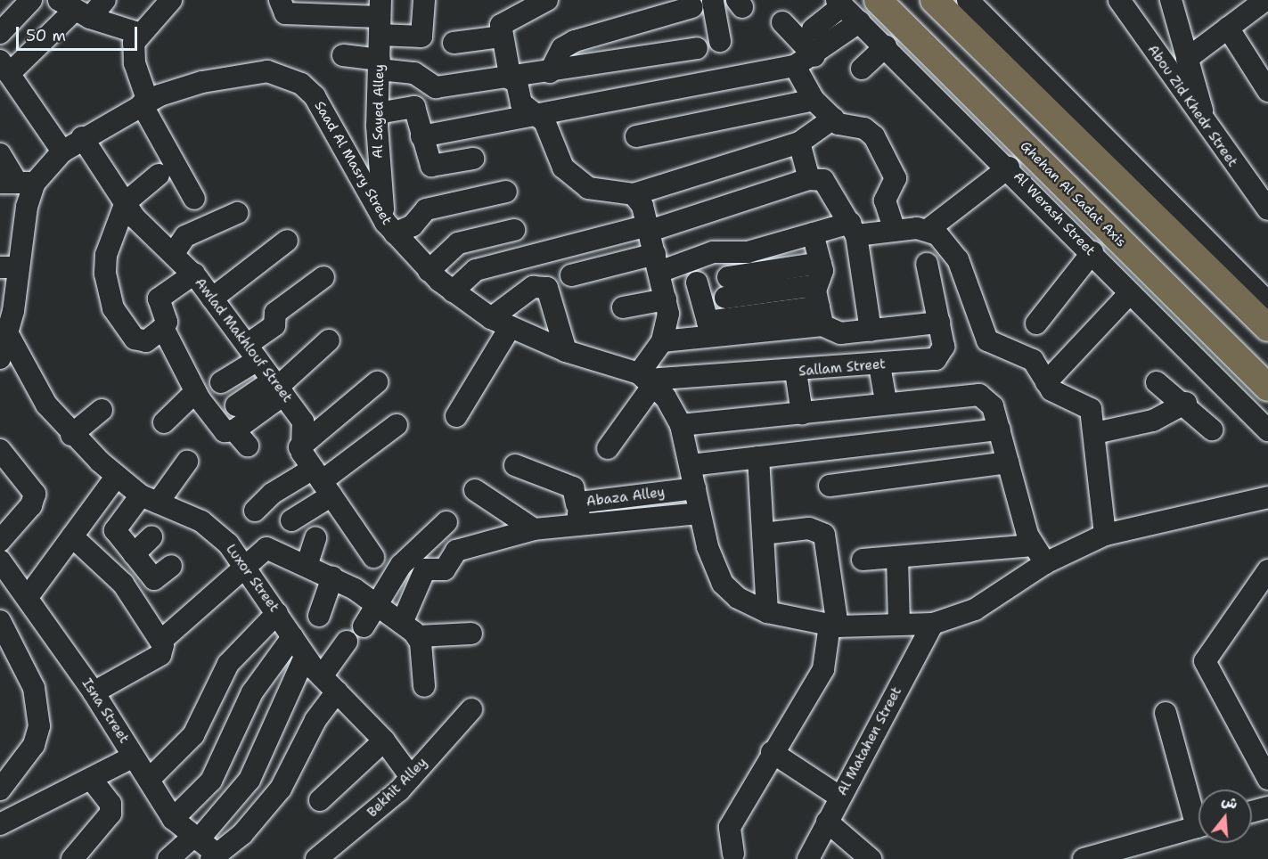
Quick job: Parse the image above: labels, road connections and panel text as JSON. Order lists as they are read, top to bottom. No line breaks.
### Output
{"streets":{"main road":["Ghehan Al Sadat Axis"],"street":["Abou Zid Khedr Street","Al Sayed Alley","Saad Al Masry Street","Al Werash Street","Awlad Makhlouf Street","Sallam Street","Abaza Alley","Luxor Street","Isna Street","Al Matahen Street","Bekhit Alley"]},"crossings":[["Al Sayed Alley","Saad Al Masry Street"],["Saad Al Masry Street","Awlad Makhlouf Street"],["Saad Al Masry Street","Sallam Street"],["Luxor Street","Bekhit Alley"]],"scale_bar":"50 m","north":"top"}
